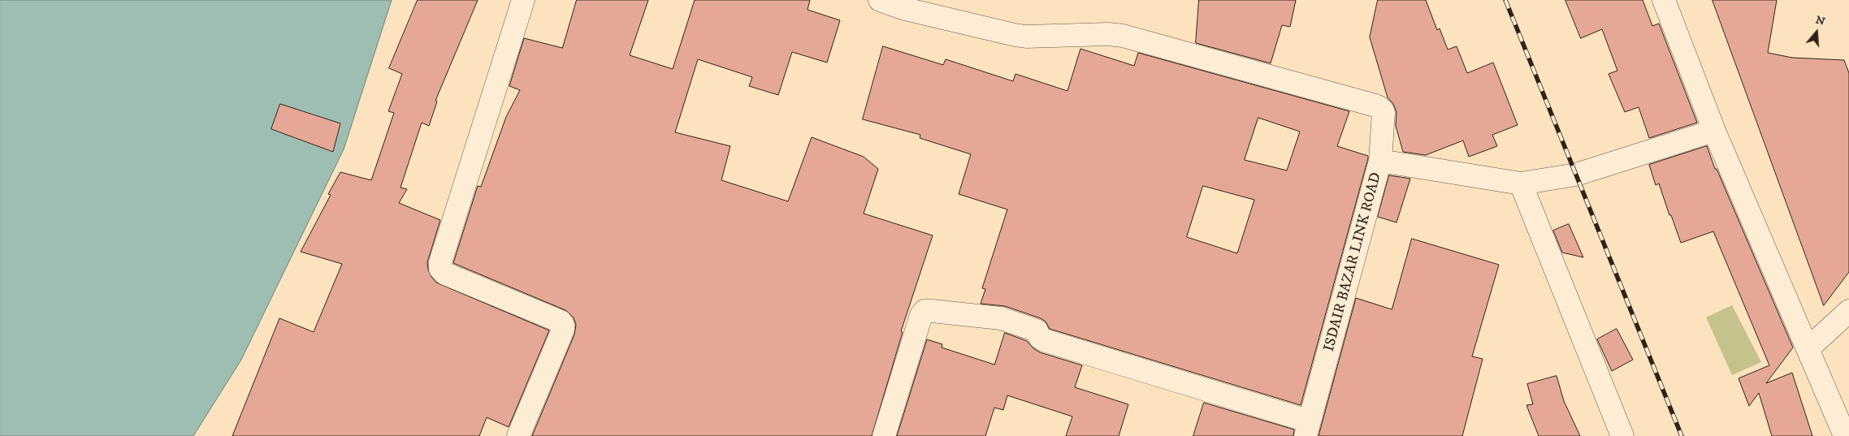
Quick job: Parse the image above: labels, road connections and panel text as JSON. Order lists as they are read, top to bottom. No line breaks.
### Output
{"streets":{"street":["ISDAIR BAZAR LINK ROAD"]},"north":"top"}
